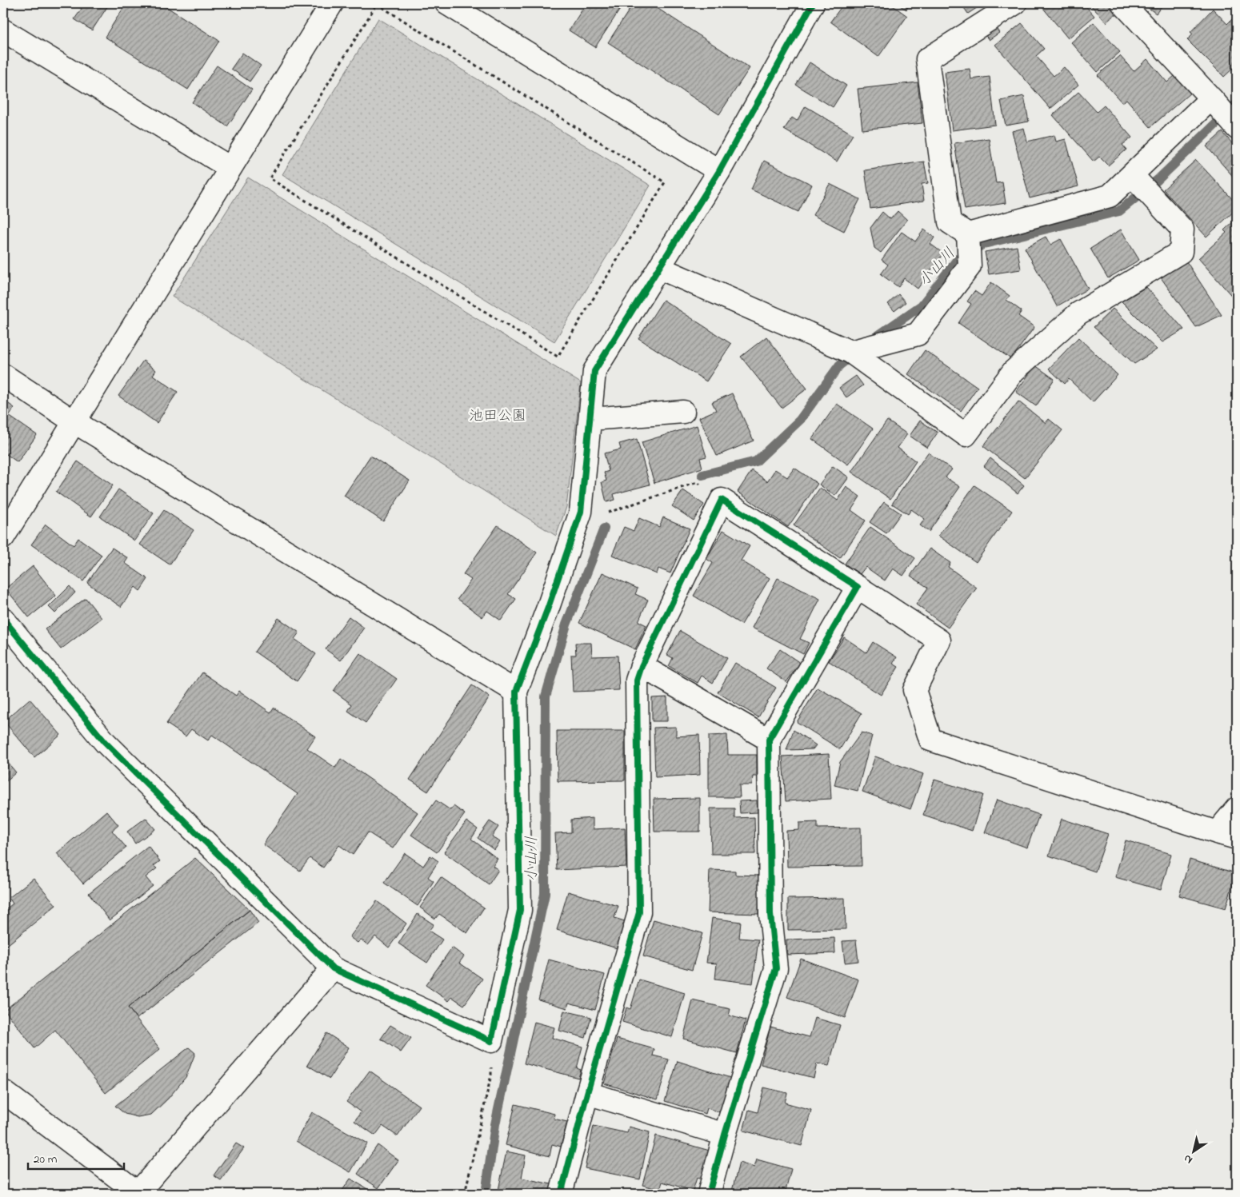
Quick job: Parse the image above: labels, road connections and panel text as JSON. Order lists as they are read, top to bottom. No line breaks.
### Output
{"water":["小山川"],"parks":["池田公園"],"scale_bar":"20 m","north":"bottom left"}
